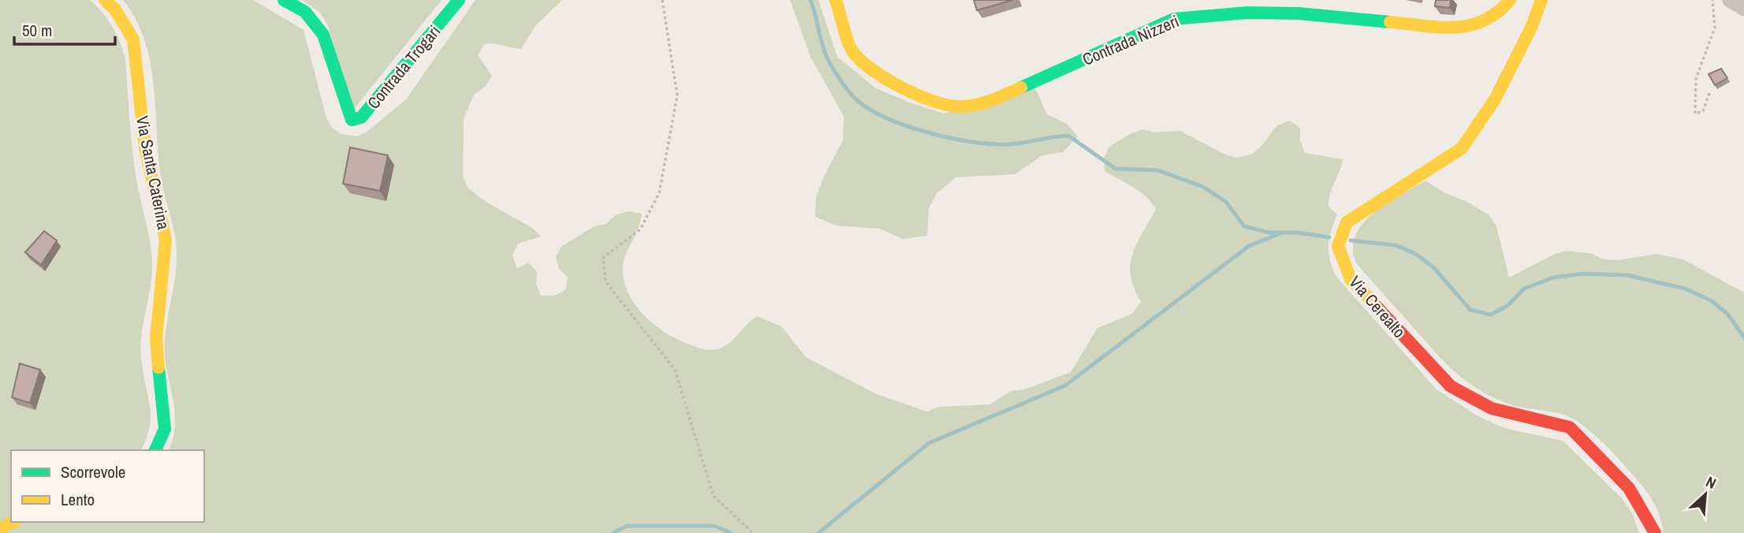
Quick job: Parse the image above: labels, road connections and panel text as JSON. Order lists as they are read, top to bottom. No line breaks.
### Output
{"streets":{"street":["Contrada Nizzeri","Contrada Trogari","Via Santa Caterina","Via Cerealto"]},"legend":["Scorrevole","Lento"],"scale_bar":"50 m","north":"top right"}
